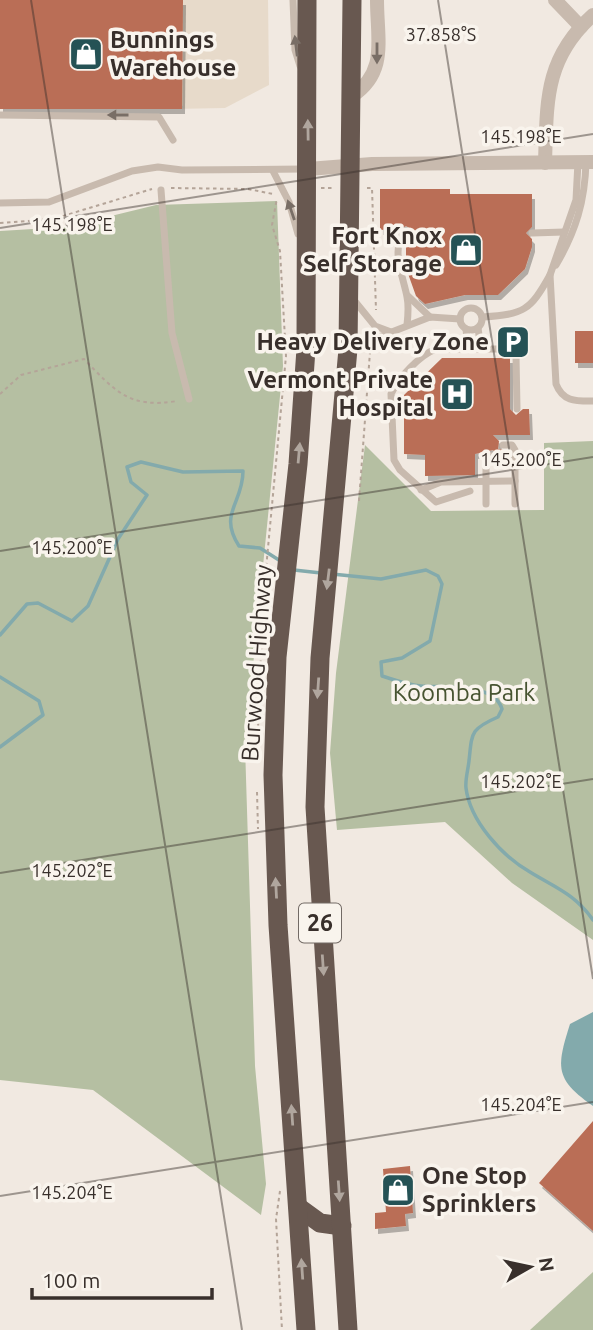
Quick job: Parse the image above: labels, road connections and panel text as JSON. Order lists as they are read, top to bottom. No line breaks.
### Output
{"streets":{"highway":["Burwood Highway","26"]},"parks":["Koomba Park"],"places":{"shop":["Bunnings Warehouse","Fort Knox Self Storage","One Stop Sprinklers"],"parking":["Heavy Delivery Zone"],"hospital":["Vermont Private Hospital"]},"scale_bar":"100 m","north":"right","coordinates":["37.858°S","145.198°E","145.200°E","145.202°E","145.204°E"]}
